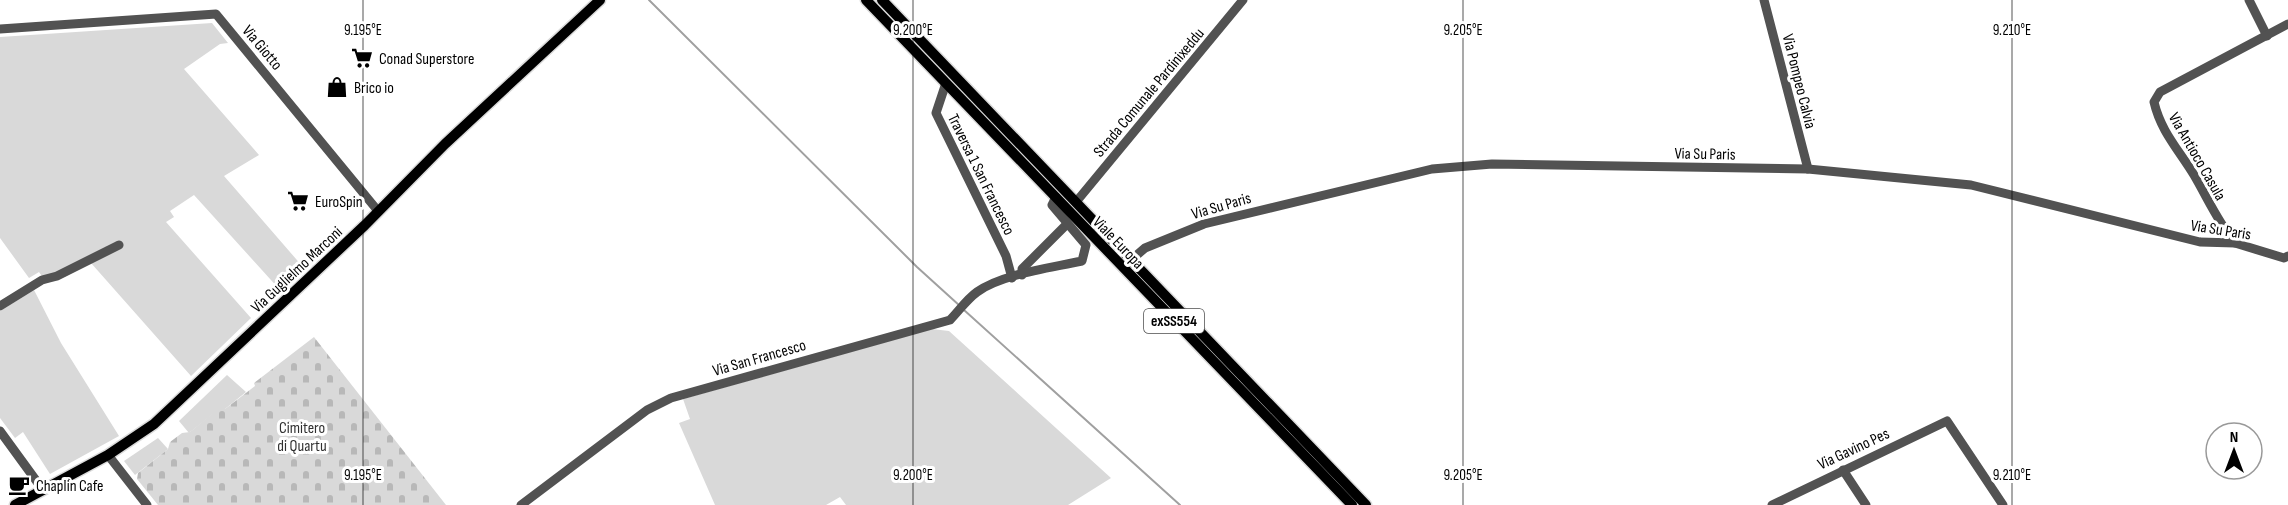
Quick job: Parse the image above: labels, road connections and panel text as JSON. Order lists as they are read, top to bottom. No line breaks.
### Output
{"streets":{"main road":["Viale Europa","Via Guglielmo Marconi","exSS554"],"street":["Via Giotto","Via Pompeo Calvia","Strada Comunale Pardinixeddu","Via Su Paris","Via Antioco Casula","Traversa 1 San Francesco","Via San Francesco","Via Gavino Pes"]},"crossings":[["Via Giotto","Via Guglielmo Marconi"],["Via Pompeo Calvia","Via Su Paris"],["Strada Comunale Pardinixeddu","Viale Europa"],["Via Su Paris","Via Antioco Casula"],["Via Su Paris","Viale Europa"],["Traversa 1 San Francesco","Viale Europa"],["Traversa 1 San Francesco","Via San Francesco"],["Viale Europa","Via San Francesco"]],"parks":["Cimitero di Quartu"],"places":{"supermarket":["Conad Superstore","EuroSpin"],"shop":["Brico io"],"cafe":["Chaplin Cafe"]},"north":"top","coordinates":["9.195°E","9.200°E","9.205°E","9.210°E"]}
